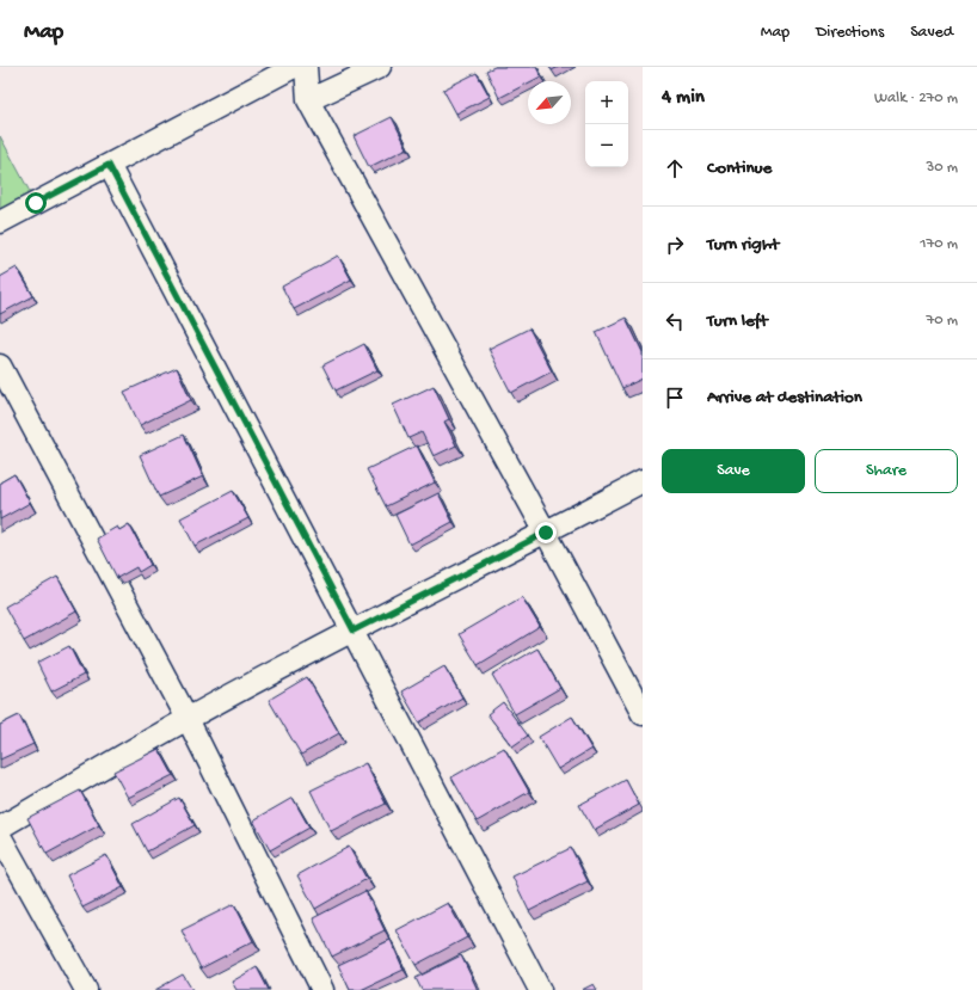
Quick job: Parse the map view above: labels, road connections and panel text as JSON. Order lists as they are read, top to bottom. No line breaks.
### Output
{"north":"bottom left","page":{"header":"Map","nav":["Map","Directions","Saved"],"heading":["4 min","Walk · 270 m"],"map_buttons":["+","−"],"list":[["Continue","30 m"],["Turn right","170 m"],["Turn left","70 m"],"Arrive at destination"],"buttons":["Save","Share"]}}
